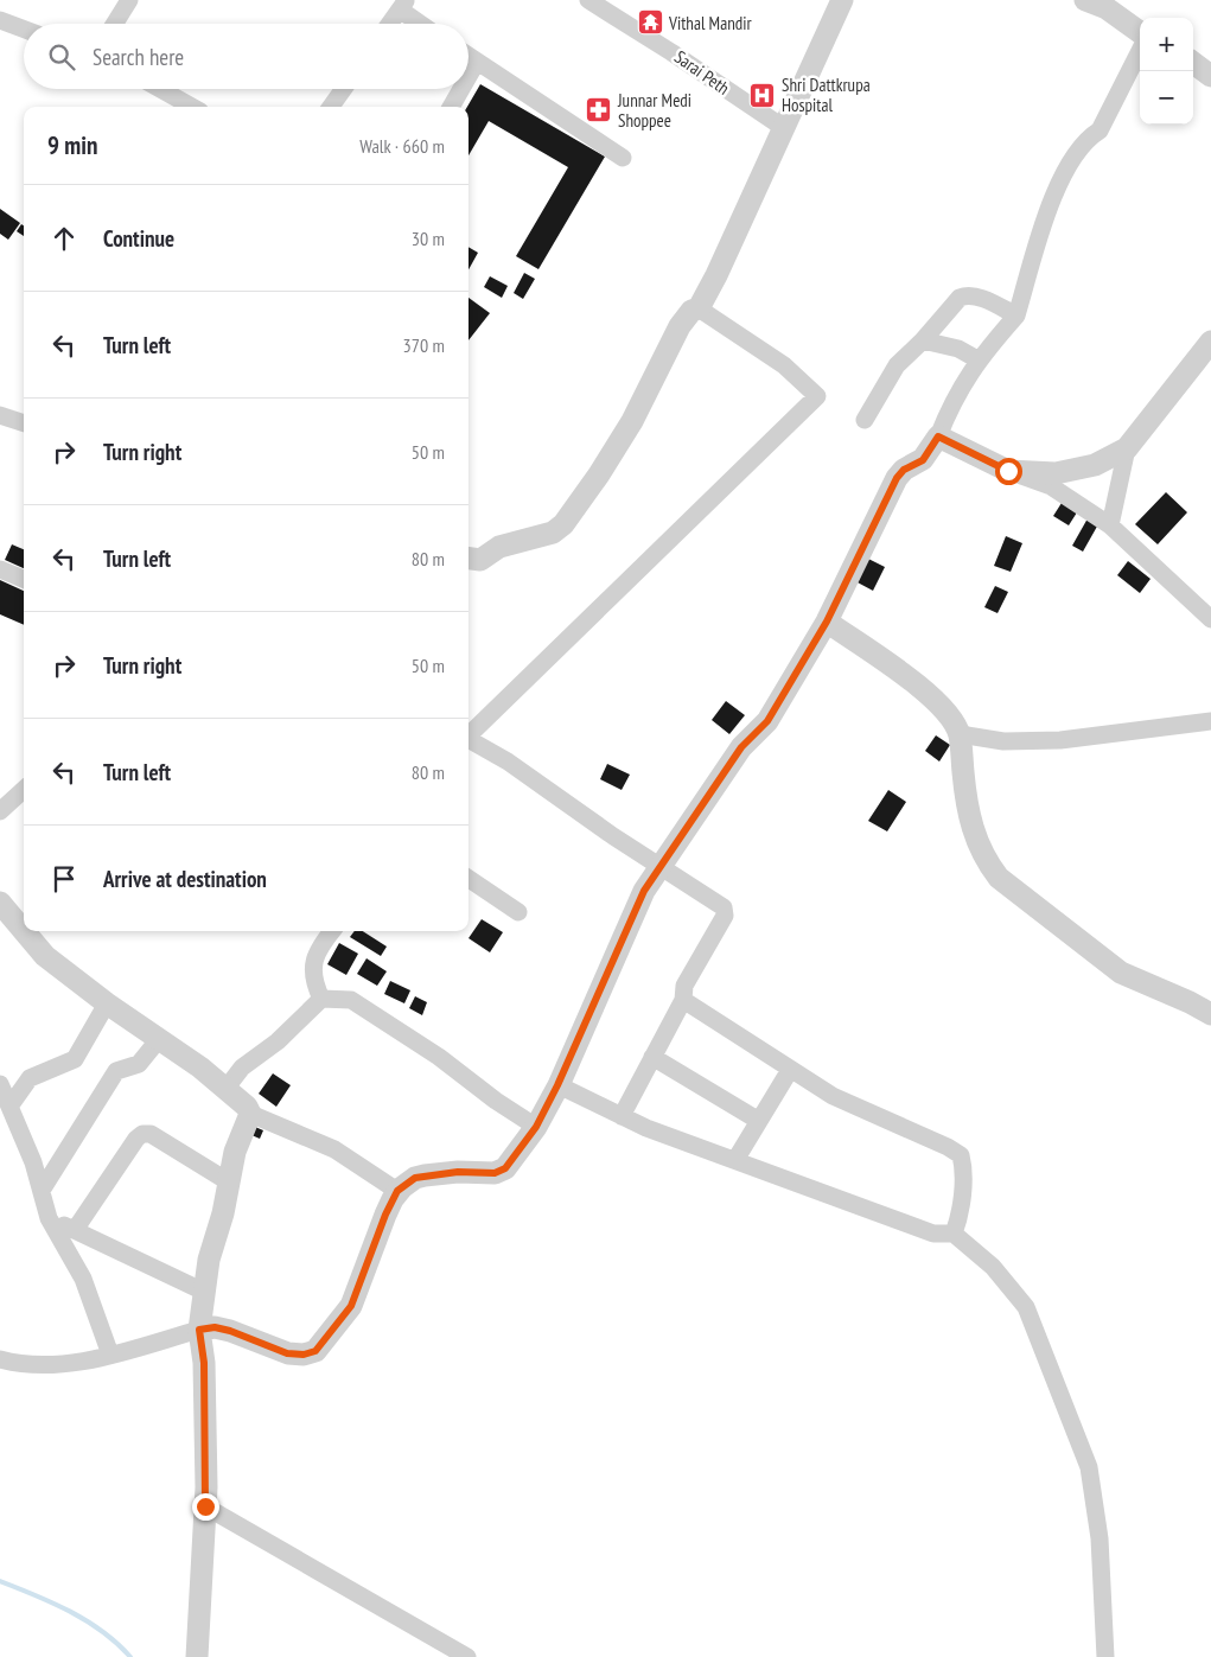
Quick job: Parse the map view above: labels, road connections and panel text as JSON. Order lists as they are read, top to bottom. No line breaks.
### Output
{"streets":{"street":["Sarai Peth"]},"places":{"temple":["Vithal Mandir"],"hospital":["Shri Dattkrupa Hospital"],"pharmacy":["Junnar Medi Shoppee"]},"page":{"map_buttons":["+","−"],"search":"Search here","heading":["9 min","Walk · 660 m"],"list":[["Continue","30 m"],["Turn left","370 m"],["Turn right","50 m"],["Turn left","80 m"],["Turn right","50 m"],["Turn left","80 m"],"Arrive at destination"]}}
